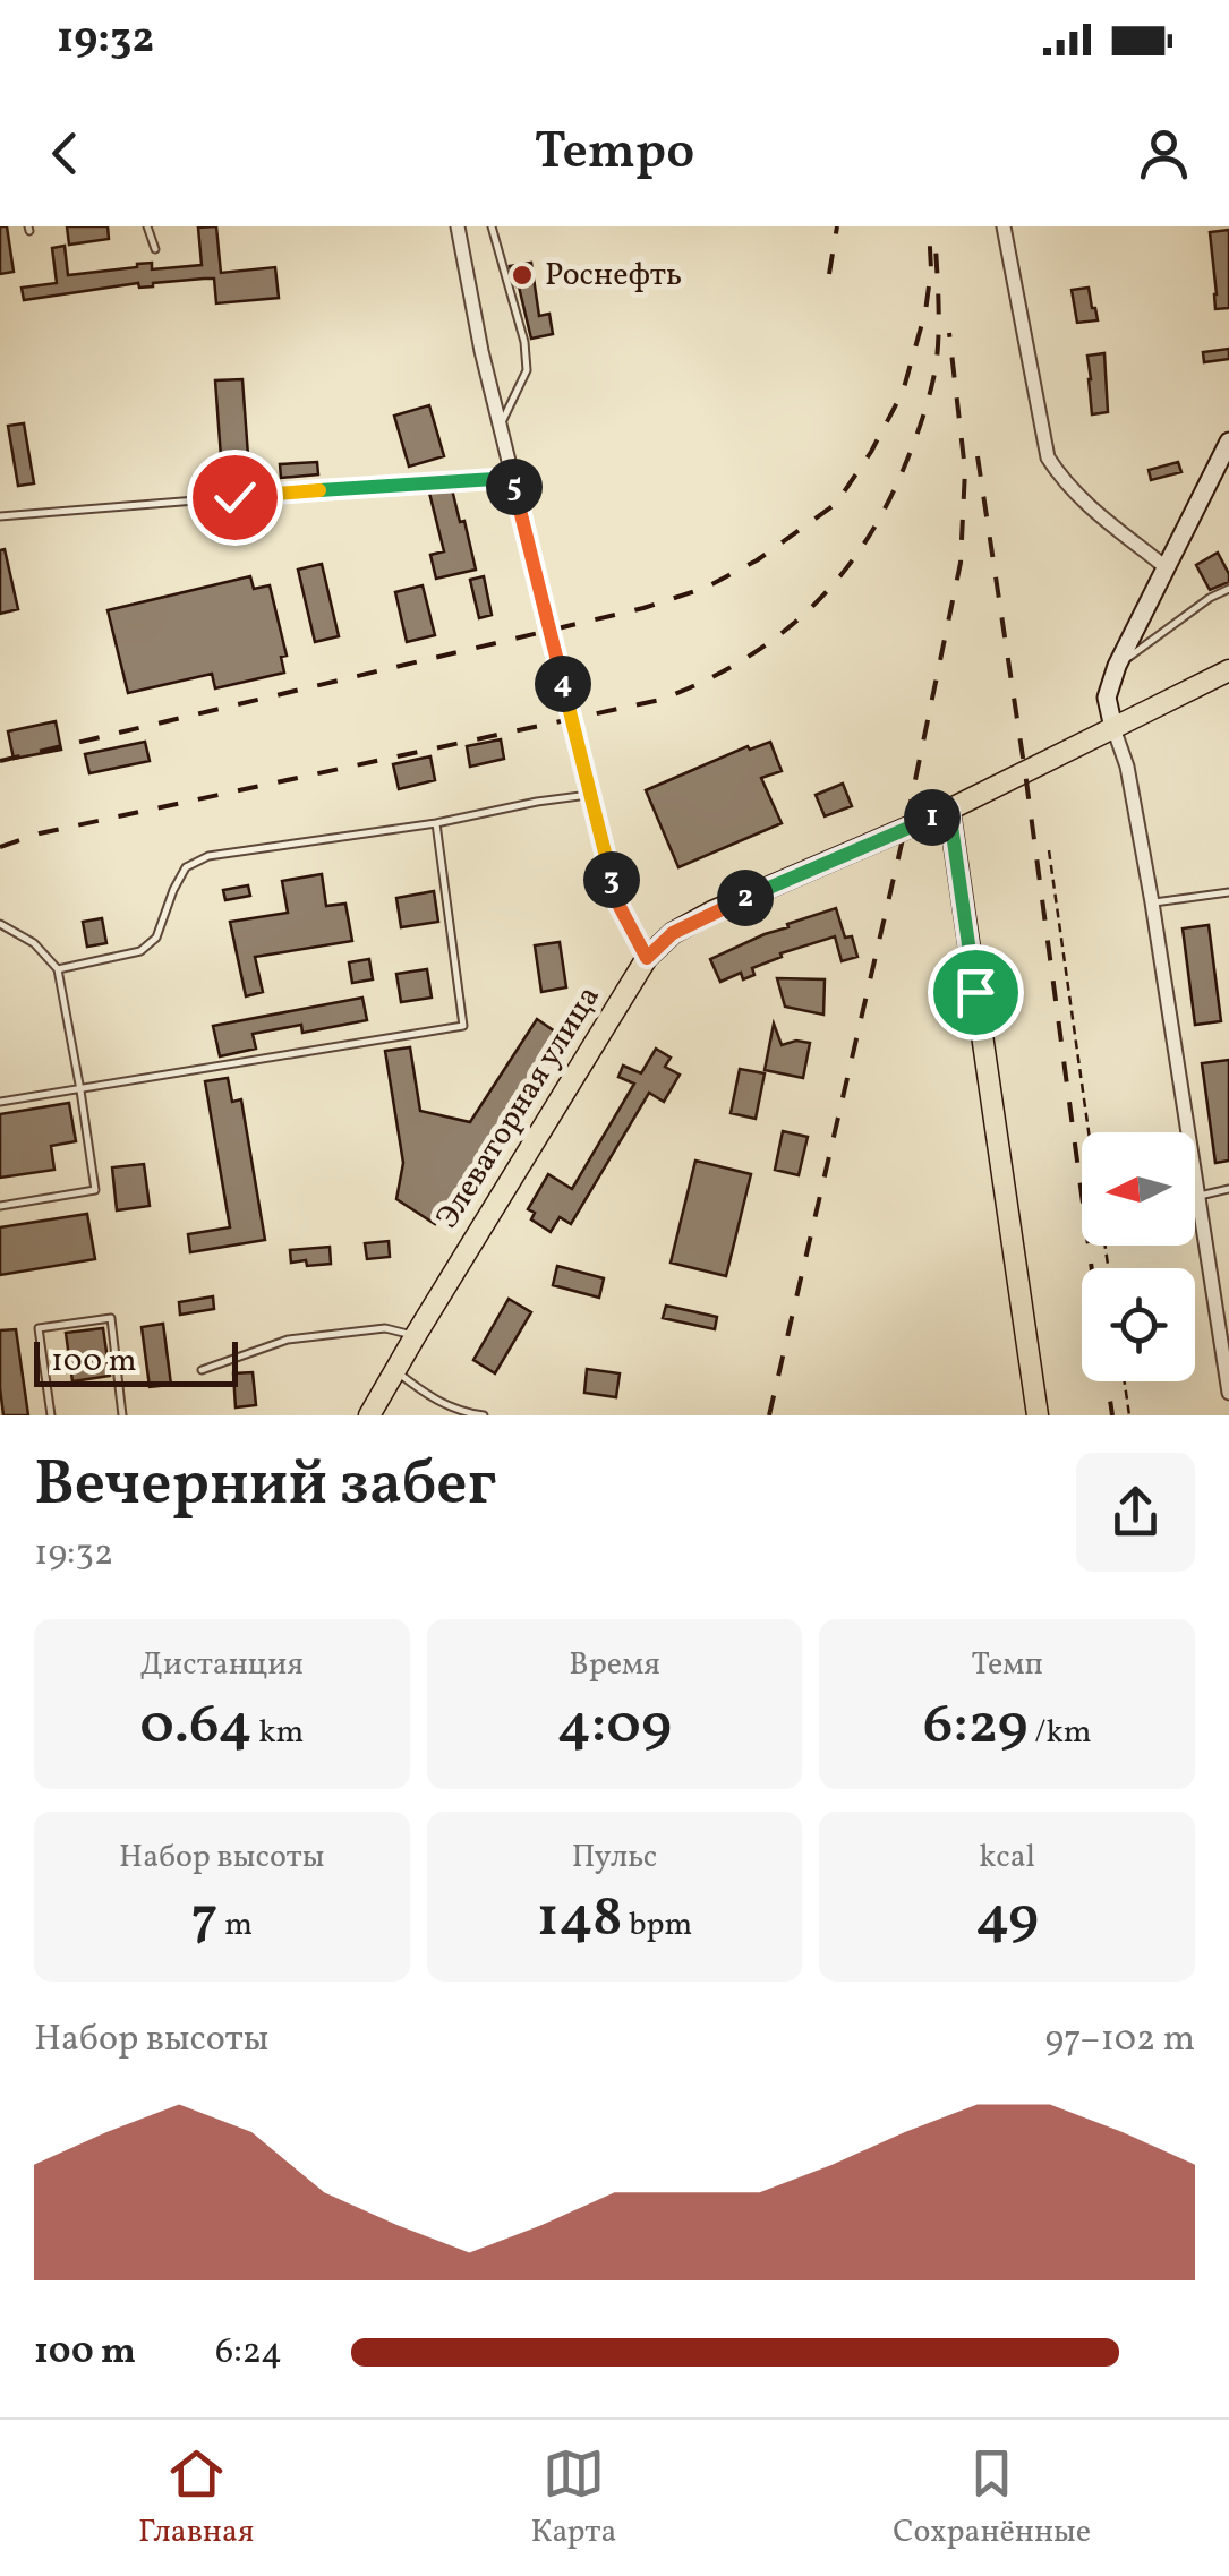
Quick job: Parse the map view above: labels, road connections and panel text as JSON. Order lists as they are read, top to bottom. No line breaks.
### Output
{"streets":{"main road":["Элеваторная улица"]},"places":["Роснефть"],"scale_bar":"100 m","north":"left","page":{"status":"19:32","header":"Tempo","pins":["5","4","1","3","2"],"scale":"100 m","heading":["Вечерний забег","19:32"],"stats":[["Дистанция","0.64 km"],["Время","4:09"],["Темп","6:29 /km"],["Набор высоты","7 m"],["Пульс","148 bpm"],["kcal","49"]],"chart":["Набор высоты","97–102 m"],"list":[{"name":"100 m","note":"6:24"}],"tabs":["Главная","Карта","Сохранённые"]}}
